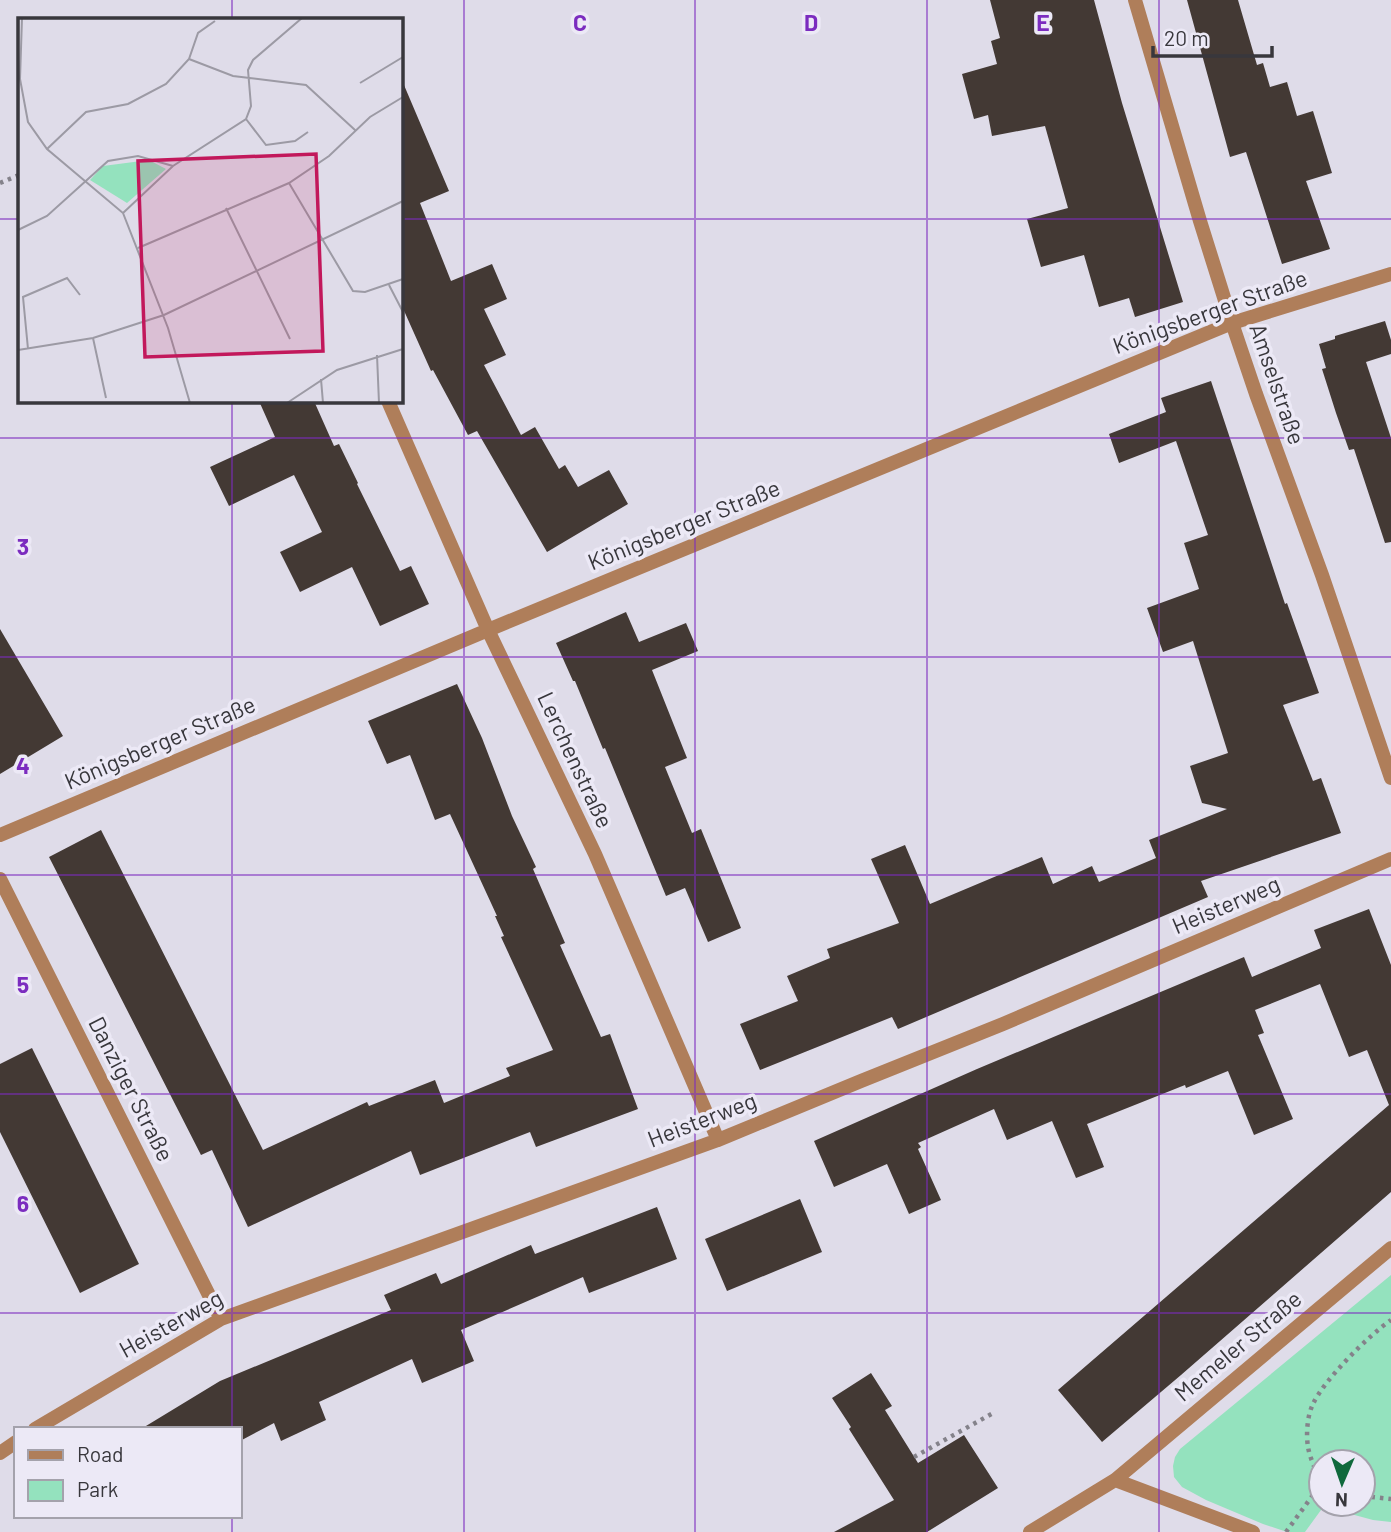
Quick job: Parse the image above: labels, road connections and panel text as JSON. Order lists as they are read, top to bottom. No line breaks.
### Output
{"streets":{"street":["Königsberger Straße","Amselstraße","Lerchenstraße","Heisterweg","Danziger Straße","Memeler Straße"]},"crossings":[["Königsberger Straße","Amselstraße"],["Königsberger Straße","Lerchenstraße"],["Lerchenstraße","Heisterweg"],["Heisterweg","Danziger Straße"]],"legend":["Road","Park"],"scale_bar":"20 m","north":"bottom","grid":{"columns":["C","D","E"],"rows":["3","4","5","6"]}}
